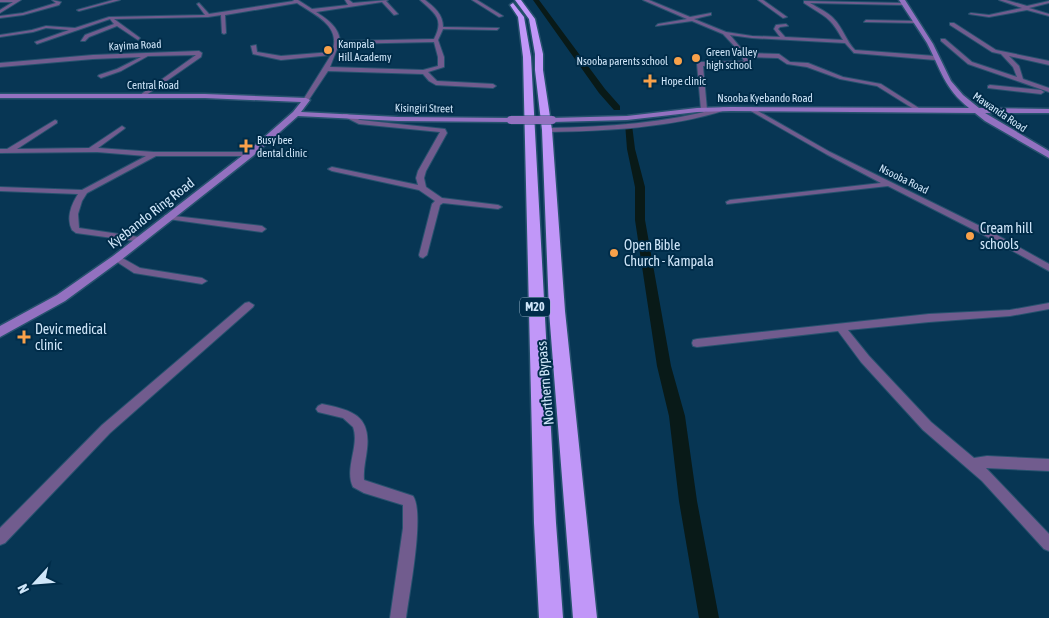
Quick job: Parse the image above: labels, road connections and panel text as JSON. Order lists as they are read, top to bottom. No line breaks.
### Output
{"streets":{"highway":["M20","Northern Bypass"],"street":["Kayima Road","Central Road","Nsooba Kyebando Road","Kisingiri Street","Mawanda Road","Nsooba Road","Kyebando Ring Road"]},"crossings":[["Kayima Road","Central Road"],["Central Road","Kyebando Ring Road"],["Nsooba Kyebando Road","Kisingiri Street"],["Nsooba Kyebando Road","Mawanda Road"],["Nsooba Kyebando Road","Nsooba Road"],["Nsooba Kyebando Road","Northern Bypass"],["Kisingiri Street","Kyebando Ring Road"],["Kisingiri Street","Northern Bypass"]],"places":{"other":["Kampala Hill Academy","Green Valley high school","Nsooba parents school","Cream hill schools","Open Bible Church - Kampala"],"health":["Hope clinic","Busy bee dental clinic","Devic medical clinic"]},"north":"bottom left"}
